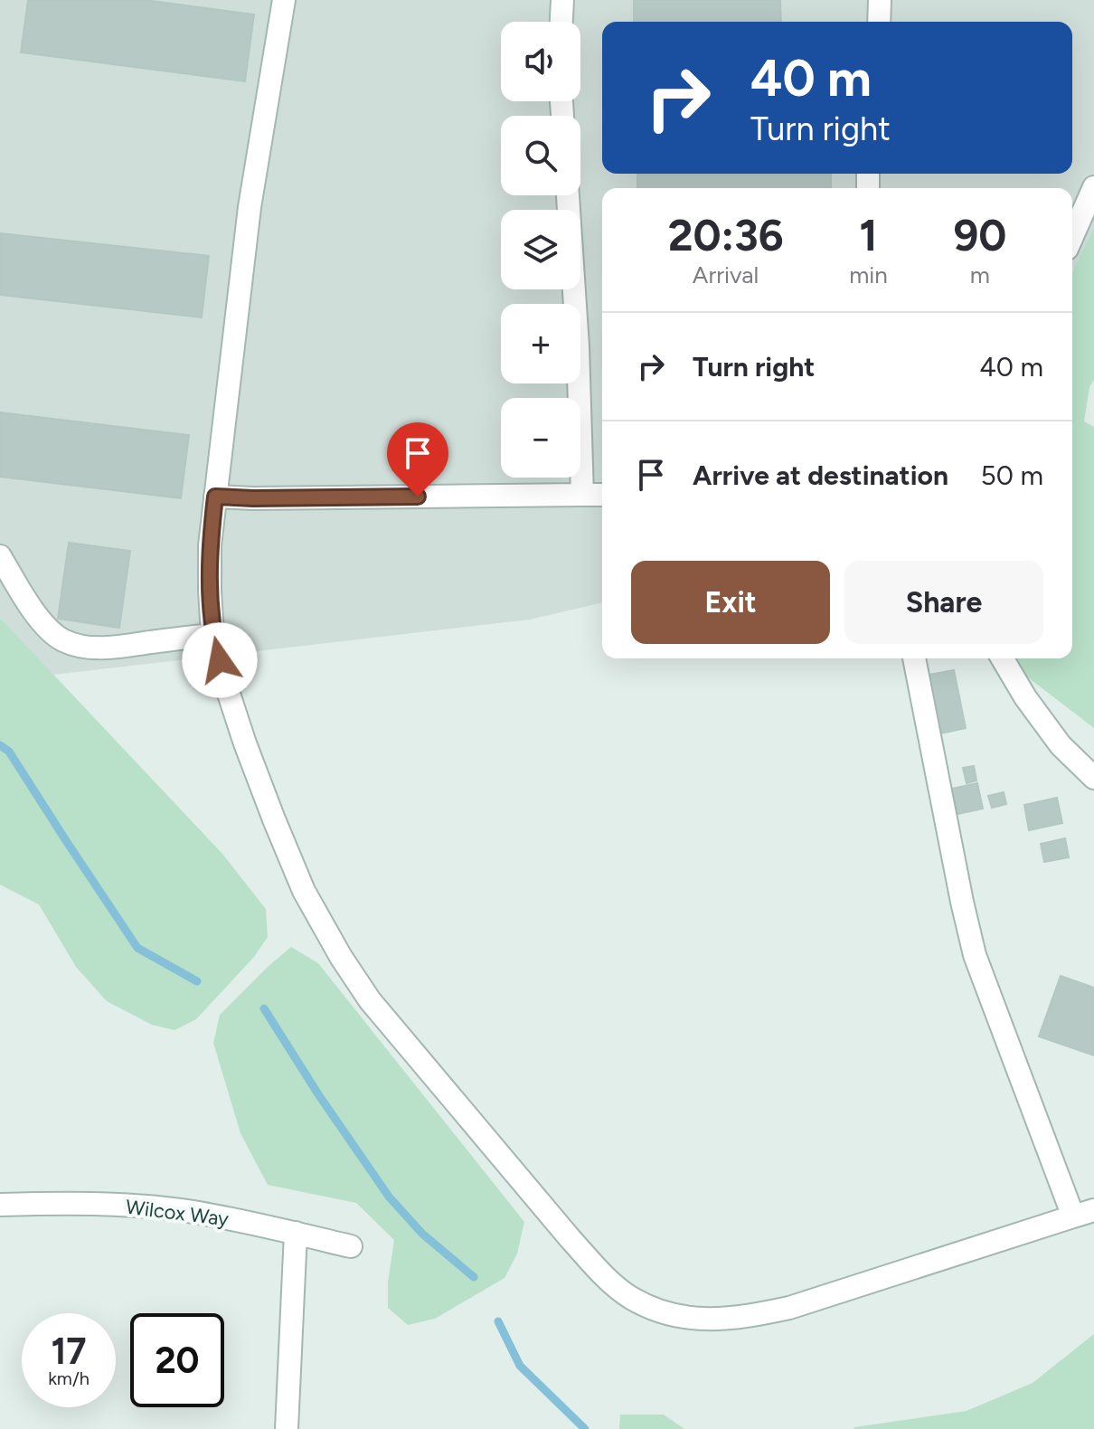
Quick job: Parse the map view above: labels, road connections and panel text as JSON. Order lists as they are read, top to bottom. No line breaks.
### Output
{"streets":{"lane":["Wilcox Way"]},"page":{"map_buttons":["+","−"],"turn":["40 m","Turn right"],"eta":["20:36","Arrival","1","min","90","m"],"list":[{"name":"Turn right","value":"40 m"},{"name":"Arrive at destination","value":"50 m"}],"buttons":["Exit","Share"],"speed":"17 km/h","limit":"20"}}
